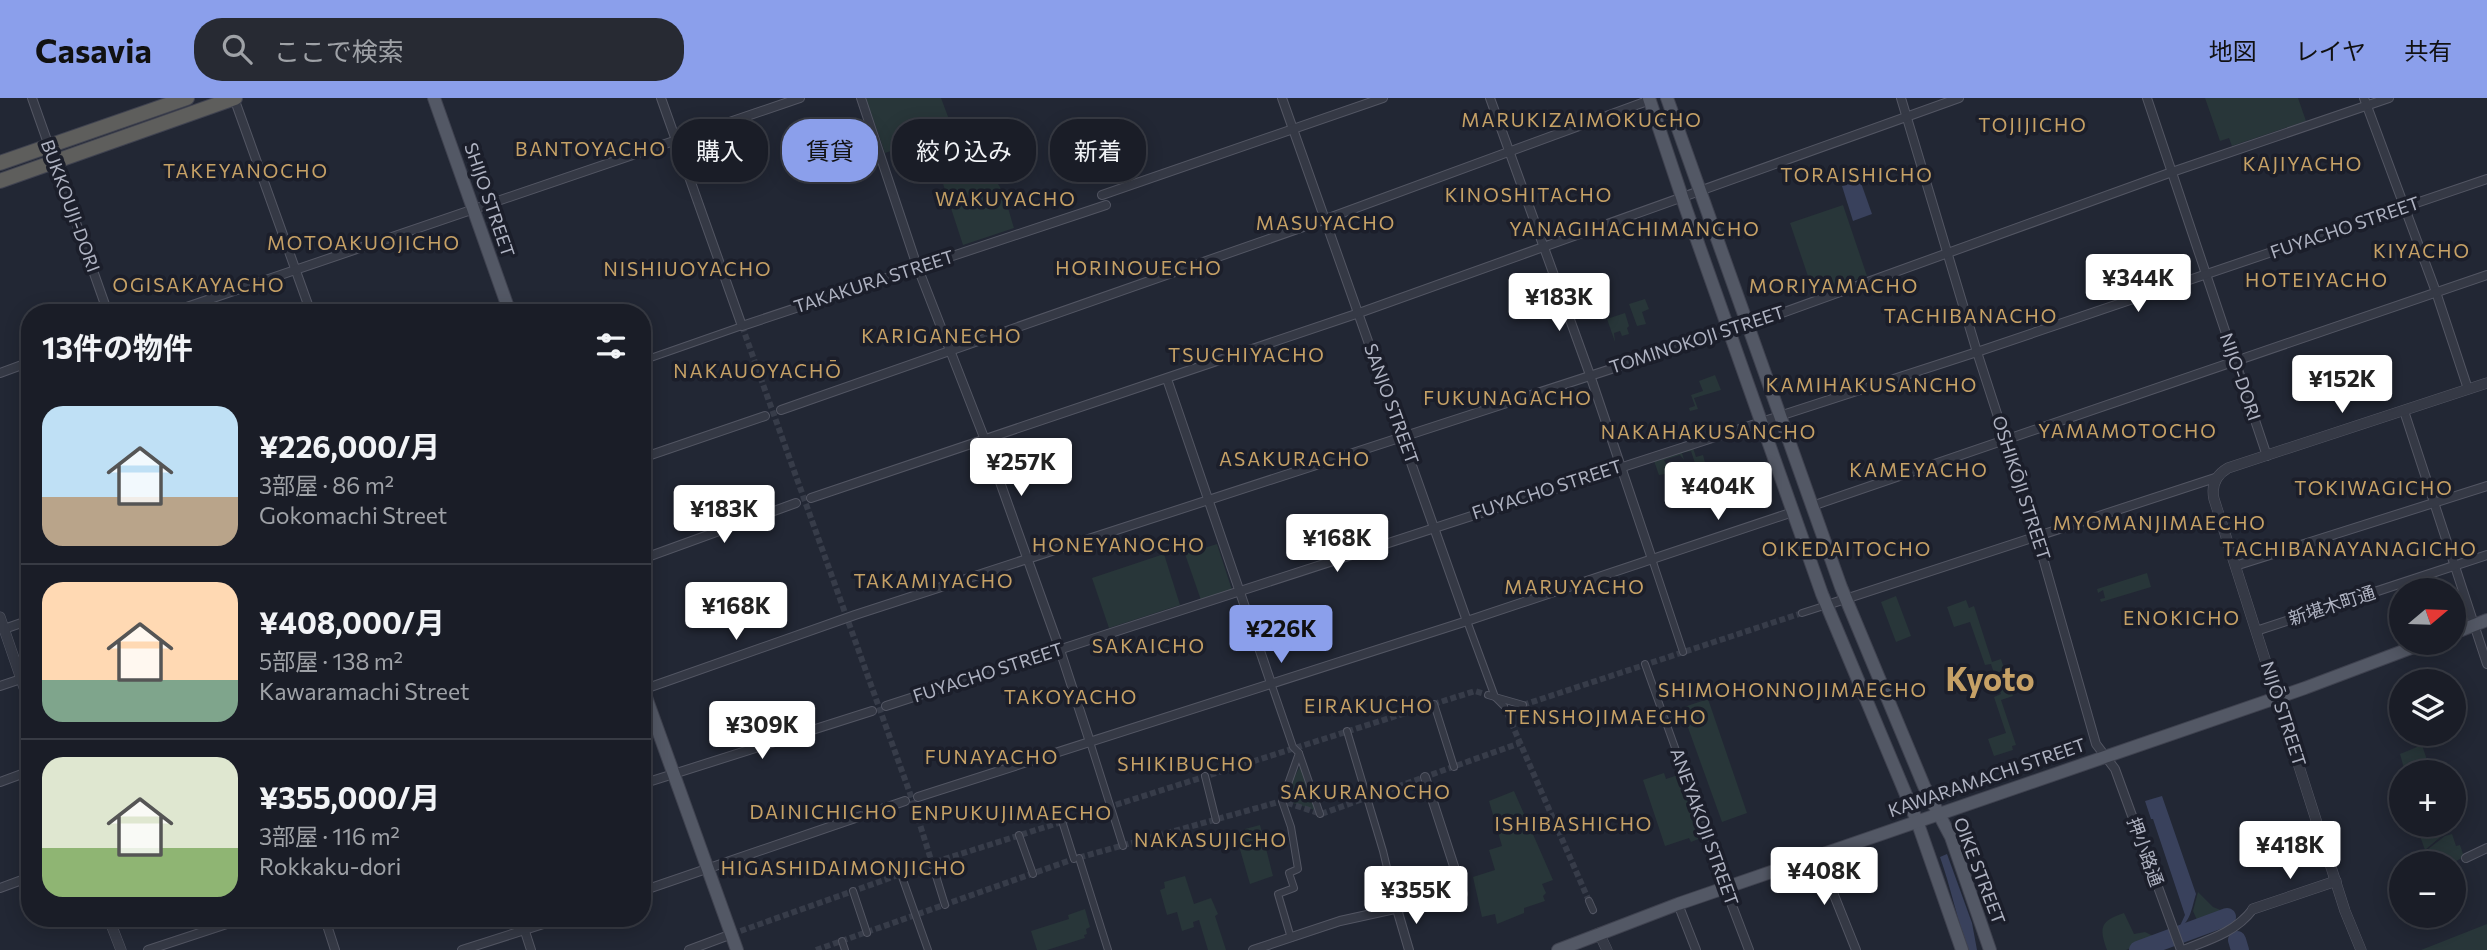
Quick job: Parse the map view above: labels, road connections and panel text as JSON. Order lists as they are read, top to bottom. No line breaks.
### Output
{"streets":{"main road":["SHIJO STREET","KAWARAMACHI STREET","OIKE STREET"],"street":["BUKKOUJI-DORI","FUYACHO STREET","TAKAKURA STREET","TOMINOKOJI STREET","NIJO-DORI","SANJO STREET","OSHIKŌJI STREET","新堪木町通","NIJŌ STREET","ANEYAKOJI STREET","押小路通"]},"crossings":[["FUYACHO STREET","NIJO-DORI"],["FUYACHO STREET","SANJO STREET"],["FUYACHO STREET","OSHIKŌJI STREET"],["FUYACHO STREET","OIKE STREET"],["TOMINOKOJI STREET","NIJO-DORI"],["TOMINOKOJI STREET","SANJO STREET"],["TOMINOKOJI STREET","OSHIKŌJI STREET"],["TOMINOKOJI STREET","OIKE STREET"],["OSHIKŌJI STREET","KAWARAMACHI STREET"],["OSHIKŌJI STREET","押小路通"],["新堪木町通","NIJŌ STREET"],["NIJŌ STREET","KAWARAMACHI STREET"],["KAWARAMACHI STREET","ANEYAKOJI STREET"],["KAWARAMACHI STREET","押小路通"],["KAWARAMACHI STREET","OIKE STREET"]],"districts":["MARUKIZAIMOKUCHO","TOJIJICHO","BANTOYACHO","KAJIYACHO","TAKEYANOCHO","TORAISHICHO","KINOSHITACHO","WAKUYACHO","MASUYACHO","YANAGIHACHIMANCHO","MOTOAKUOJICHO","KIYACHO","HORINOUECHO","NISHIUOYACHO","HOTEIYACHO","OGISAKAYACHO","MORIYAMACHO","TACHIBANACHO","KARIGANECHO","TSUCHIYACHO","NAKAUOYACHŌ","KAMIHAKUSANCHO","FUKUNAGACHO","YAMAMOTOCHO","NAKAHAKUSANCHO","ASAKURACHO","KAMEYACHO","TOKIWAGICHO","MYOMANJIMAECHO","HONEYANOCHO","OIKEDAITOCHO","TACHIBANAYANAGICHO","TAKAMIYACHO","MARUYACHO","ENOKICHO","SAKAICHO","Kyoto","SHIMOHONNOJIMAECHO","TAKOYACHO","EIRAKUCHO","TENSHOJIMAECHO","FUNAYACHO","SHIKIBUCHO","SAKURANOCHO","DAINICHICHO","ENPUKUJIMAECHO","ISHIBASHICHO","NAKASUJICHO","HIGASHIDAIMONJICHO"],"north":"right","page":{"header":"Casavia","search":"ここで検索","nav":["地図","レイヤ","共有"],"chip":["購入","賃貸","絞り込み","新着"],"price":["¥344K","¥183K","¥152K","¥257K","¥404K","¥183K","¥168K","¥168K","¥226K","¥309K","¥418K","¥408K","¥355K"],"heading":"13件の物件","list":[{"name":"¥226,000/月","note":"3部屋 · 86 m² · Gokomachi Street"},{"name":"¥408,000/月","note":"5部屋 · 138 m² · Kawaramachi Street"},{"name":"¥355,000/月","note":"3部屋 · 116 m² · Rokkaku-dori"}],"map_buttons":["+","−"]}}
